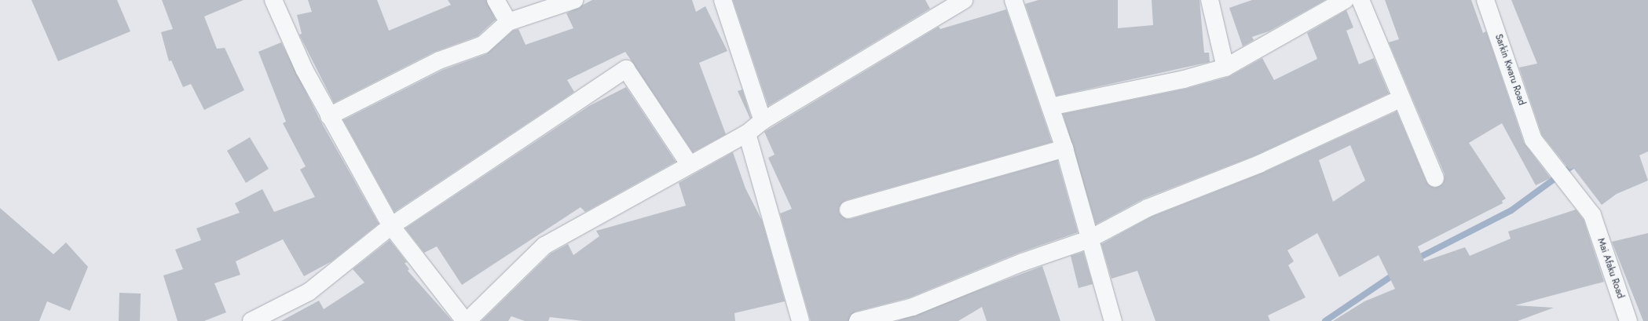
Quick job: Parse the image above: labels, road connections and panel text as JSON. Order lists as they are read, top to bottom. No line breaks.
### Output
{"streets":{"street":["Sarkin Kwaru Road","Mai Afaku Road"]},"crossings":[["Sarkin Kwaru Road","Mai Afaku Road"]]}
